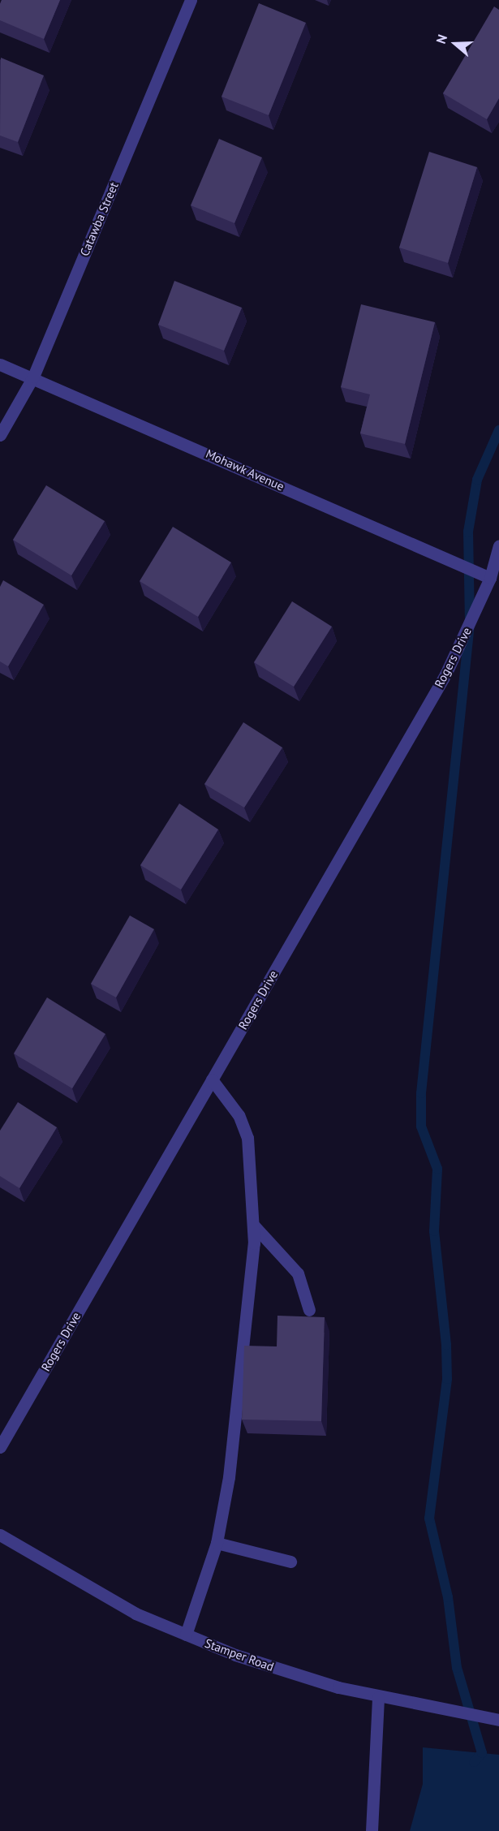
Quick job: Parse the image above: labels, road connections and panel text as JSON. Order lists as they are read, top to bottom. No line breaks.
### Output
{"streets":{"street":["Catawba Street","Mohawk Avenue","Rogers Drive","Stamper Road"]},"crossings":[["Catawba Street","Mohawk Avenue"],["Mohawk Avenue","Rogers Drive"]],"north":"left"}
